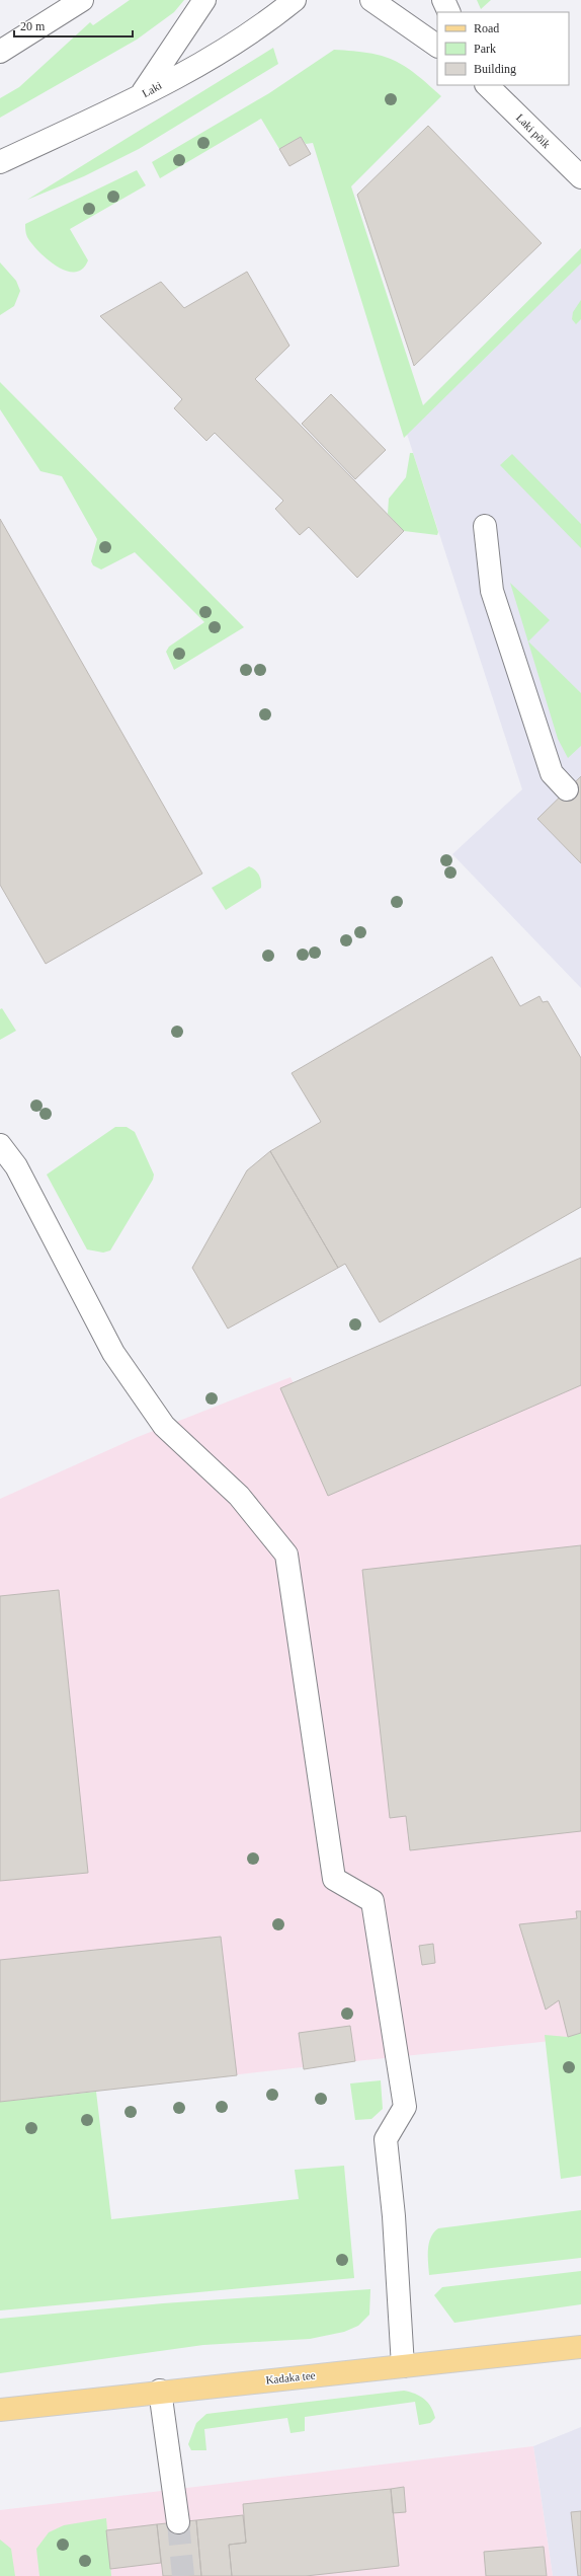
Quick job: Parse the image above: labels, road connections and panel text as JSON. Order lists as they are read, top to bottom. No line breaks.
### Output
{"streets":{"main road":["Kadaka tee"],"street":["Laki","Laki põik"]},"legend":["Road","Park","Building"],"scale_bar":"20 m"}
